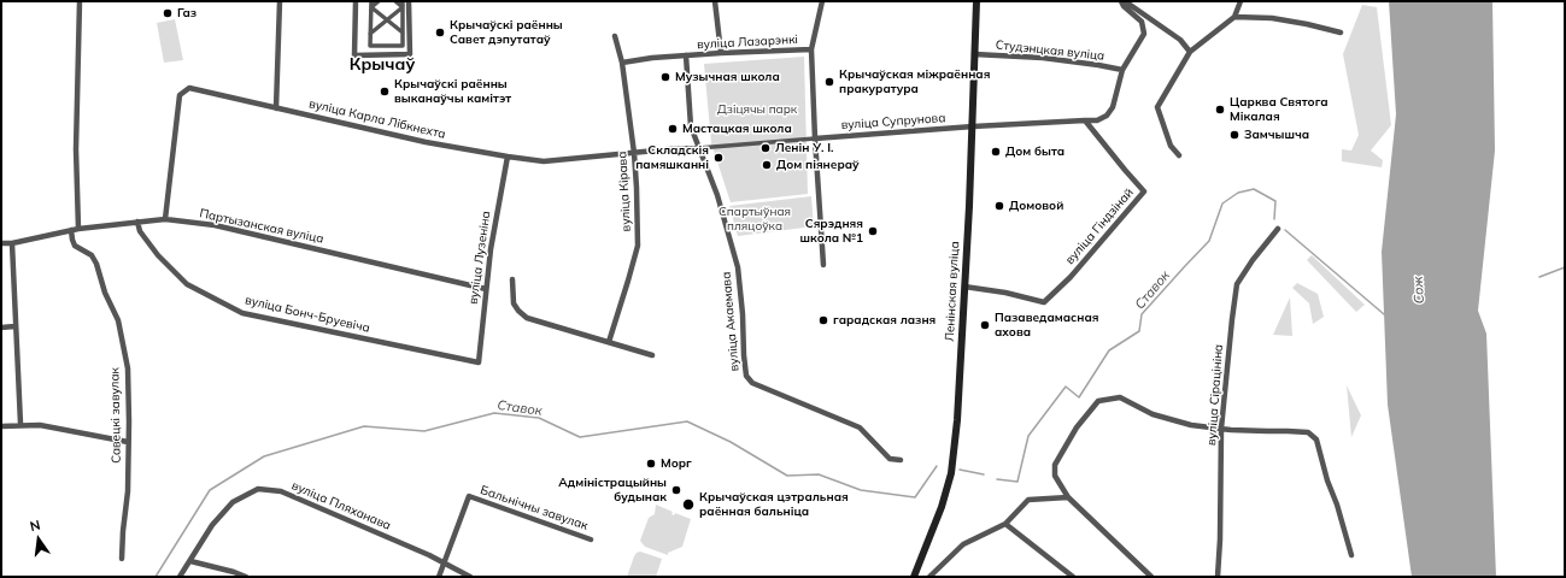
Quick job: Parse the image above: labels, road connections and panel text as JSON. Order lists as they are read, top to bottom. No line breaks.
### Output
{"streets":{"main road":["Ленінская вуліца"],"street":["вуліца Лазарэнкі","Студэнцкая вуліца","вуліца Карла Лібкнехта","вуліца Супрунова","вуліца Кірава","Партызанская вуліца","вуліца Гіндзінай","вуліца Лузеніна","вуліца Бонч-Бруевіча","вуліца Акаемава","вуліца Сірацініна","Савецкі завулак","вуліца Пляханава","Бальнічны завулак"]},"crossings":[["вуліца Лазарэнкі","вуліца Кірава"],["вуліца Лазарэнкі","вуліца Акаемава"],["Студэнцкая вуліца","Ленінская вуліца"],["вуліца Карла Лібкнехта","вуліца Кірава"],["вуліца Карла Лібкнехта","Партызанская вуліца"],["вуліца Карла Лібкнехта","вуліца Лузеніна"],["вуліца Карла Лібкнехта","вуліца Акаемава"],["вуліца Супрунова","вуліца Гіндзінай"],["вуліца Супрунова","Ленінская вуліца"],["Партызанская вуліца","вуліца Лузеніна"],["Партызанская вуліца","вуліца Бонч-Бруевіча"],["Партызанская вуліца","Савецкі завулак"],["вуліца Гіндзінай","Ленінская вуліца"],["вуліца Лузеніна","вуліца Бонч-Бруевіча"],["вуліца Пляханава","Бальнічны завулак"]],"districts":["Крычаў"],"water":["Ставок","Сож"],"parks":["Дзіцячы парк","Спартыўная пляцоўка"],"places":["Газ","Крычаўскі раённы Савет дэпутатаў","Музычная школа","Крычаўская міжраённая пракуратура","Крычаўскі раённы выканаўчы камітэт","Царква Святога Мікалая","Мастацкая школа","Замчышча","Ленін У. І.","Дом быта","Складскія памяшканні","Дом піянераў","Домовой","Сярэдняя школа №1","гарадская лазня","Пазаведамасная ахова","Морг","Адміністрацыйны будынак","Крычаўская цэтральная раённая бальніца"],"north":"top"}
